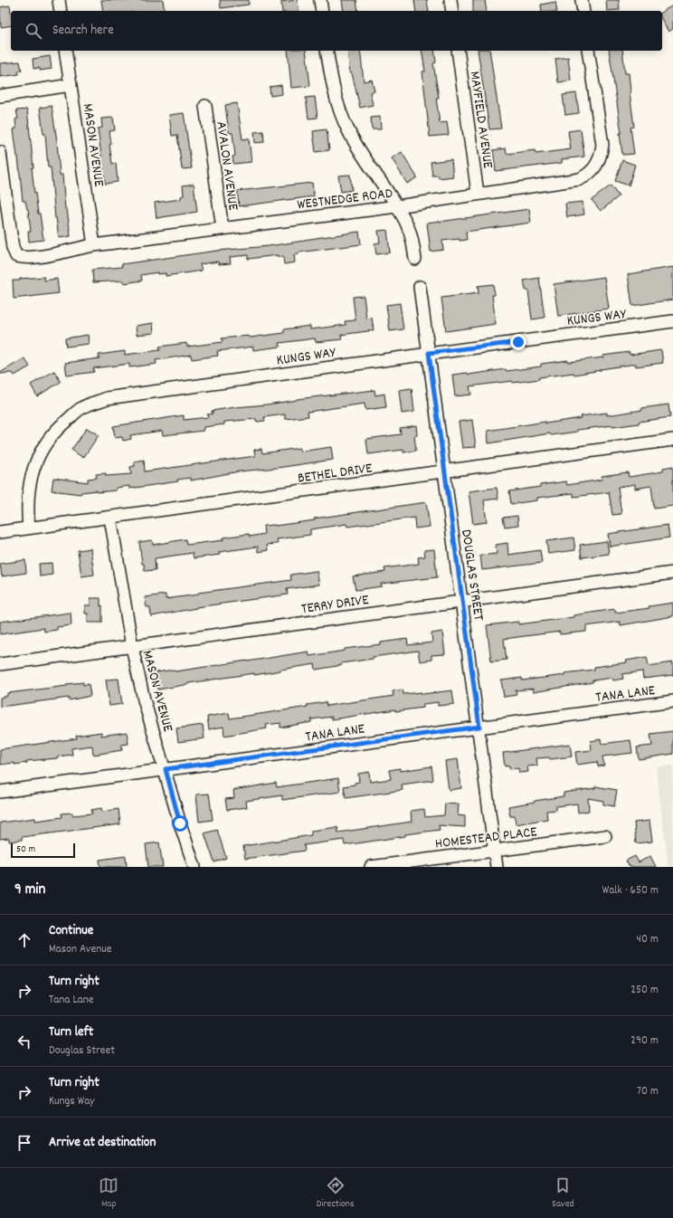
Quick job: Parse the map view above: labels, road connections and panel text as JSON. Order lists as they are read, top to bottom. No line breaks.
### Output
{"streets":{"street":["MAYFIELD AVENUE","MASON AVENUE","AVALON AVENUE","WESTNEDGE ROAD","KUNGS WAY","BETHEL DRIVE","DOUGLAS STREET","TERRY DRIVE","TANA LANE","HOMESTEAD PLACE"]},"crossings":[["MAYFIELD AVENUE","WESTNEDGE ROAD"],["MASON AVENUE","WESTNEDGE ROAD"],["MASON AVENUE","BETHEL DRIVE"],["MASON AVENUE","TERRY DRIVE"],["MASON AVENUE","TANA LANE"],["AVALON AVENUE","WESTNEDGE ROAD"],["KUNGS WAY","BETHEL DRIVE"],["KUNGS WAY","DOUGLAS STREET"],["BETHEL DRIVE","DOUGLAS STREET"],["DOUGLAS STREET","TERRY DRIVE"],["DOUGLAS STREET","TANA LANE"],["DOUGLAS STREET","HOMESTEAD PLACE"]],"scale_bar":"50 m","page":{"search":"Search here","scale":"50 m","heading":["9 min","Walk · 650 m"],"list":[["Continue","Mason Avenue","40 m"],["Turn right","Tana Lane","250 m"],["Turn left","Douglas Street","290 m"],["Turn right","Kungs Way","70 m"],"Arrive at destination"],"nav":["Map","Directions","Saved"]}}
